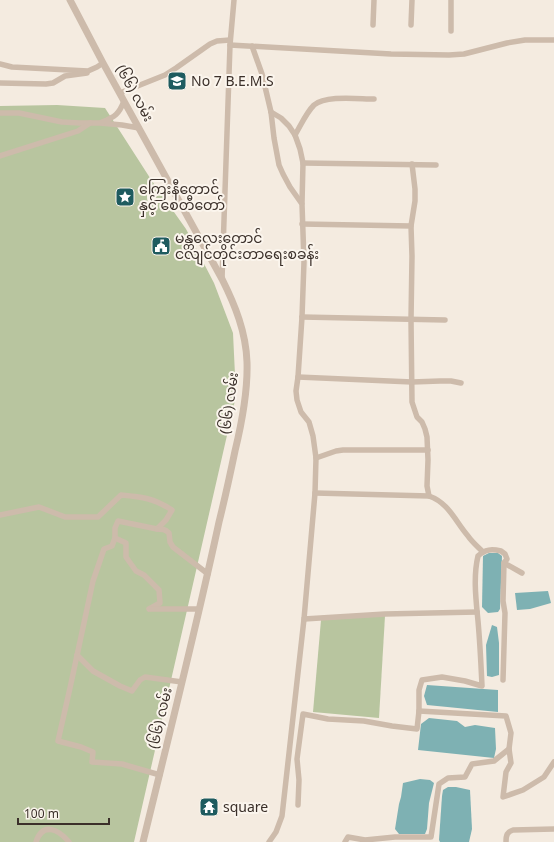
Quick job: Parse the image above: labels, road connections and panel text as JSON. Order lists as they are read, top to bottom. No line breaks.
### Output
{"streets":{"street":["(၆၆) လမ်း"]},"places":{"school or university":["No 7 B.E.M.S"],"place":["ကြေးနီတောင် နှင့် စေတီတော်"],"public building":["မန္တလေးတောင် ငလျင်တိုင်းတာရေးစခန်း"],"temple":["square"]},"scale_bar":"100 m"}
